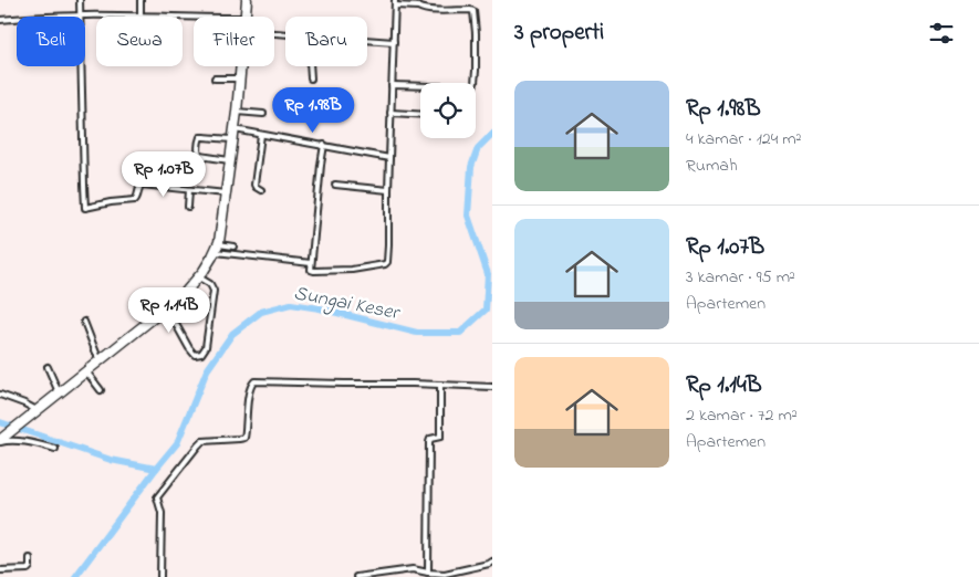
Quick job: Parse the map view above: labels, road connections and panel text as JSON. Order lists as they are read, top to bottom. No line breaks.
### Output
{"water":["Sungai Keser"],"page":{"heading":"3 properti","chip":["Beli","Sewa","Filter","Baru"],"list":[{"name":"Rp 1.98B","note":"4 kamar · 124 m² · Rumah"},{"name":"Rp 1.07B","note":"3 kamar · 95 m² · Apartemen"},{"name":"Rp 1.14B","note":"2 kamar · 72 m² · Apartemen"}],"price":["Rp 1.98B","Rp 1.07B","Rp 1.14B"]}}
